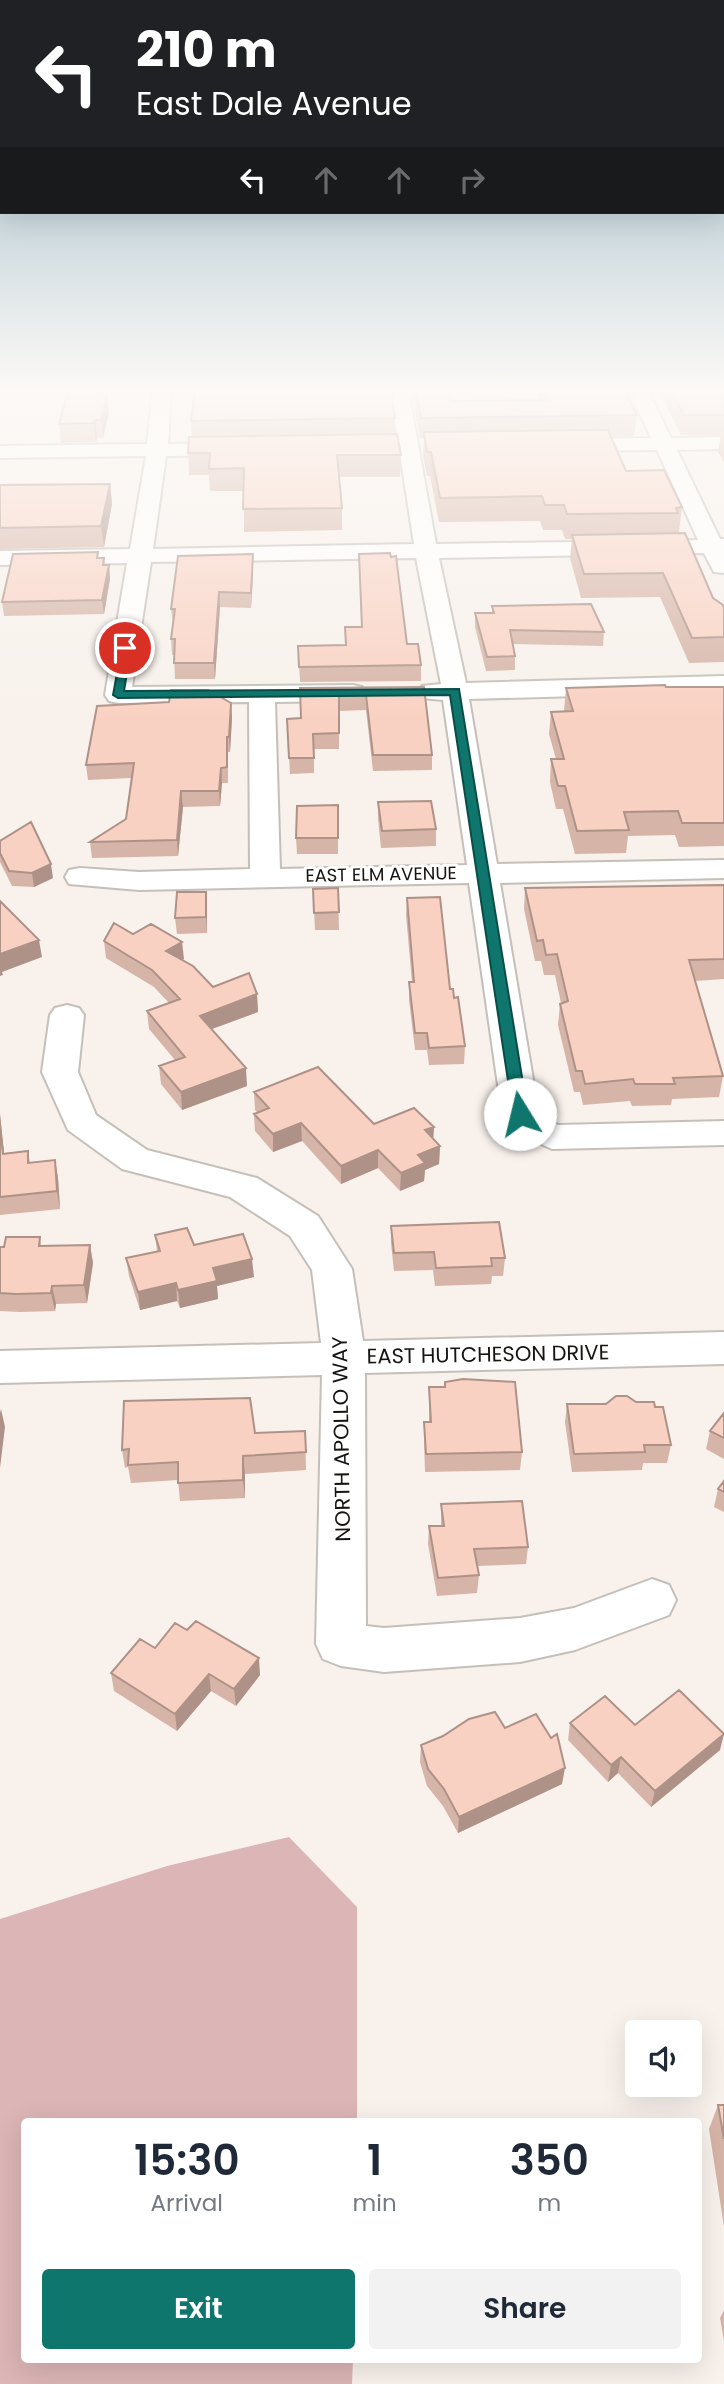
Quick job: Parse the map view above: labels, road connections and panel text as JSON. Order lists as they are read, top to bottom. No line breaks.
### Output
{"streets":{"street":["EAST ELM AVENUE","EAST HUTCHESON DRIVE","NORTH APOLLO WAY"]},"crossings":[["EAST HUTCHESON DRIVE","NORTH APOLLO WAY"]],"page":{"turn":["210 m","East Dale Avenue"],"eta":["15:30","Arrival","1","min","350","m"],"buttons":["Exit","Share"]}}
